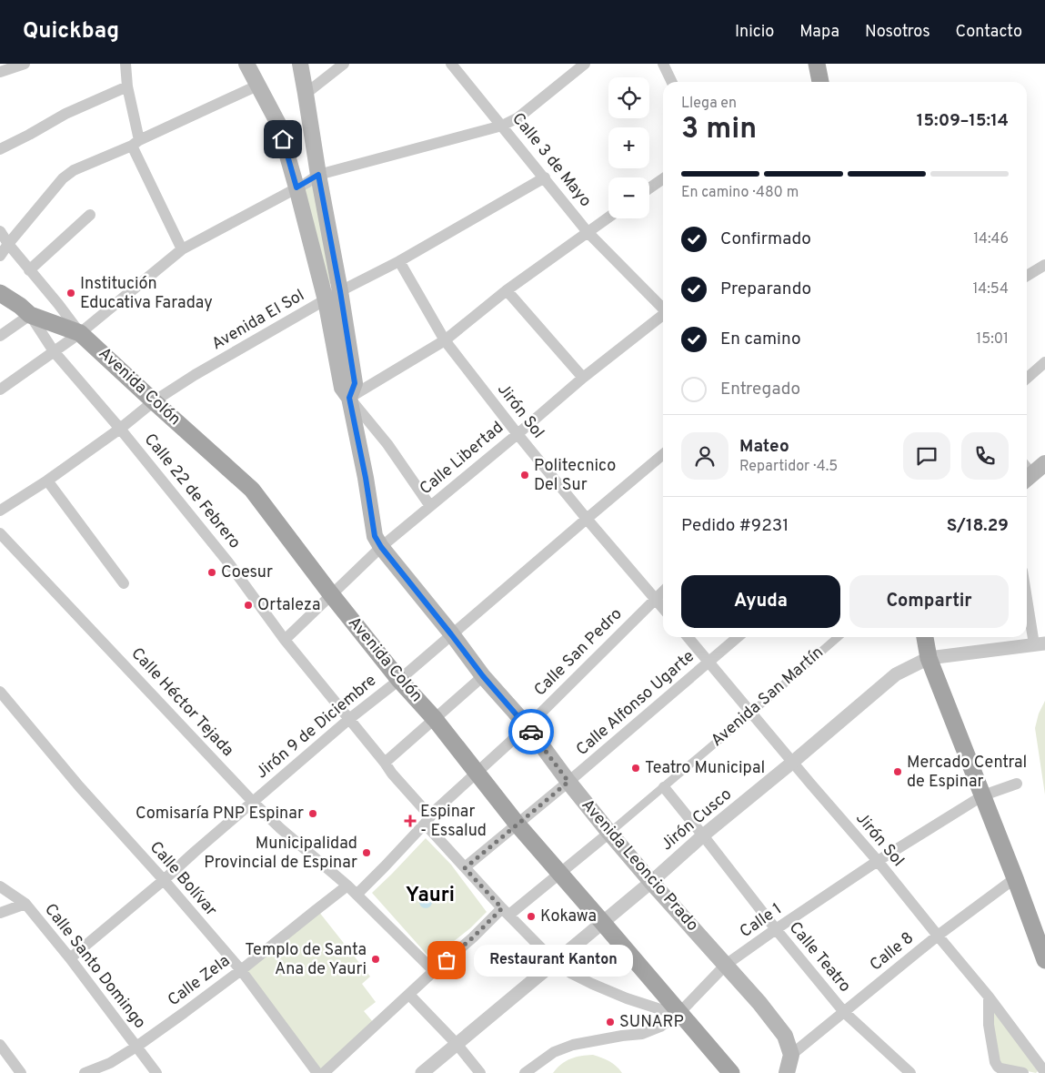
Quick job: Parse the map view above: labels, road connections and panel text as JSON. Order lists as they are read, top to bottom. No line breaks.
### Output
{"streets":{"main road":["Avenida Colón","Avenida Leoncio Prado"],"street":["Calle 3 de Mayo","Avenida El Sol","Jirón Sol","Calle Libertad","Calle 22 de Febrero","Calle San Pedro","Avenida San Martín","Calle Héctor Tejada","Calle Alfonso Ugarte","Jirón 9 de Diciembre","Jirón Cusco","Calle Bolívar","Calle 1","Calle 8","Calle Teatro","Calle Santo Domingo","Calle Zela"]},"crossings":[["Calle 3 de Mayo","Avenida El Sol"],["Avenida El Sol","Avenida Colón"],["Avenida El Sol","Jirón Sol"],["Avenida El Sol","Calle 22 de Febrero"],["Avenida El Sol","Avenida Leoncio Prado"],["Avenida Colón","Calle Libertad"],["Avenida Colón","Calle 22 de Febrero"],["Avenida Colón","Calle San Pedro"],["Avenida Colón","Avenida San Martín"],["Avenida Colón","Calle Alfonso Ugarte"],["Avenida Colón","Jirón 9 de Diciembre"],["Avenida Colón","Jirón Cusco"],["Avenida Colón","Calle 1"],["Jirón Sol","Calle Libertad"],["Jirón Sol","Calle San Pedro"],["Jirón Sol","Avenida San Martín"],["Jirón Sol","Calle Alfonso Ugarte"],["Jirón Sol","Jirón 9 de Diciembre"],["Jirón Sol","Jirón Cusco"],["Jirón Sol","Calle 1"],["Jirón Sol","Calle 8"],["Calle Libertad","Calle 22 de Febrero"],["Calle Libertad","Avenida Leoncio Prado"],["Calle 22 de Febrero","Calle San Pedro"],["Calle 22 de Febrero","Avenida San Martín"],["Calle 22 de Febrero","Calle Alfonso Ugarte"],["Calle 22 de Febrero","Jirón 9 de Diciembre"],["Calle 22 de Febrero","Jirón Cusco"],["Calle 22 de Febrero","Calle 1"],["Calle San Pedro","Calle Héctor Tejada"],["Calle San Pedro","Avenida Leoncio Prado"],["Avenida San Martín","Avenida Leoncio Prado"],["Avenida San Martín","Calle Teatro"],["Calle Héctor Tejada","Jirón 9 de Diciembre"],["Calle Héctor Tejada","Calle Zela"],["Calle Alfonso Ugarte","Avenida Leoncio Prado"],["Jirón 9 de Diciembre","Avenida Leoncio Prado"],["Jirón 9 de Diciembre","Calle Bolívar"],["Jirón 9 de Diciembre","Calle Santo Domingo"],["Jirón Cusco","Avenida Leoncio Prado"],["Jirón Cusco","Calle Teatro"],["Avenida Leoncio Prado","Calle 1"],["Avenida Leoncio Prado","Calle 8"],["Calle Bolívar","Calle Zela"],["Calle 1","Calle Teatro"],["Calle 8","Calle Teatro"],["Calle Santo Domingo","Calle Zela"]],"districts":["Yauri"],"places":{"other":["Institución Educativa Faraday","Politecnico Del Sur","Coesur","Ortaleza","Teatro Municipal","Mercado Central de Espinar","Comisaría PNP Espinar","Municipalidad Provincial de Espinar","Kokawa","Templo de Santa Ana de Yauri","Restaurant Kanton","SUNARP"],"health":["Espinar - Essalud"]},"page":{"header":"Quickbag","nav":["Inicio","Mapa","Nosotros","Contacto"],"map_buttons":["+","−"],"heading":["3 min","Llega en","15:09–15:14"],"panel":["Mateo","Repartidor · 4.5","Pedido #9231","S/18.29"],"bar":"En camino · 480 m","list":[["Confirmado","14:46"],["Preparando","14:54"],["En camino","15:01"],"Entregado"],"buttons":["Ayuda","Compartir"],"bubble":"Restaurant Kanton"}}
